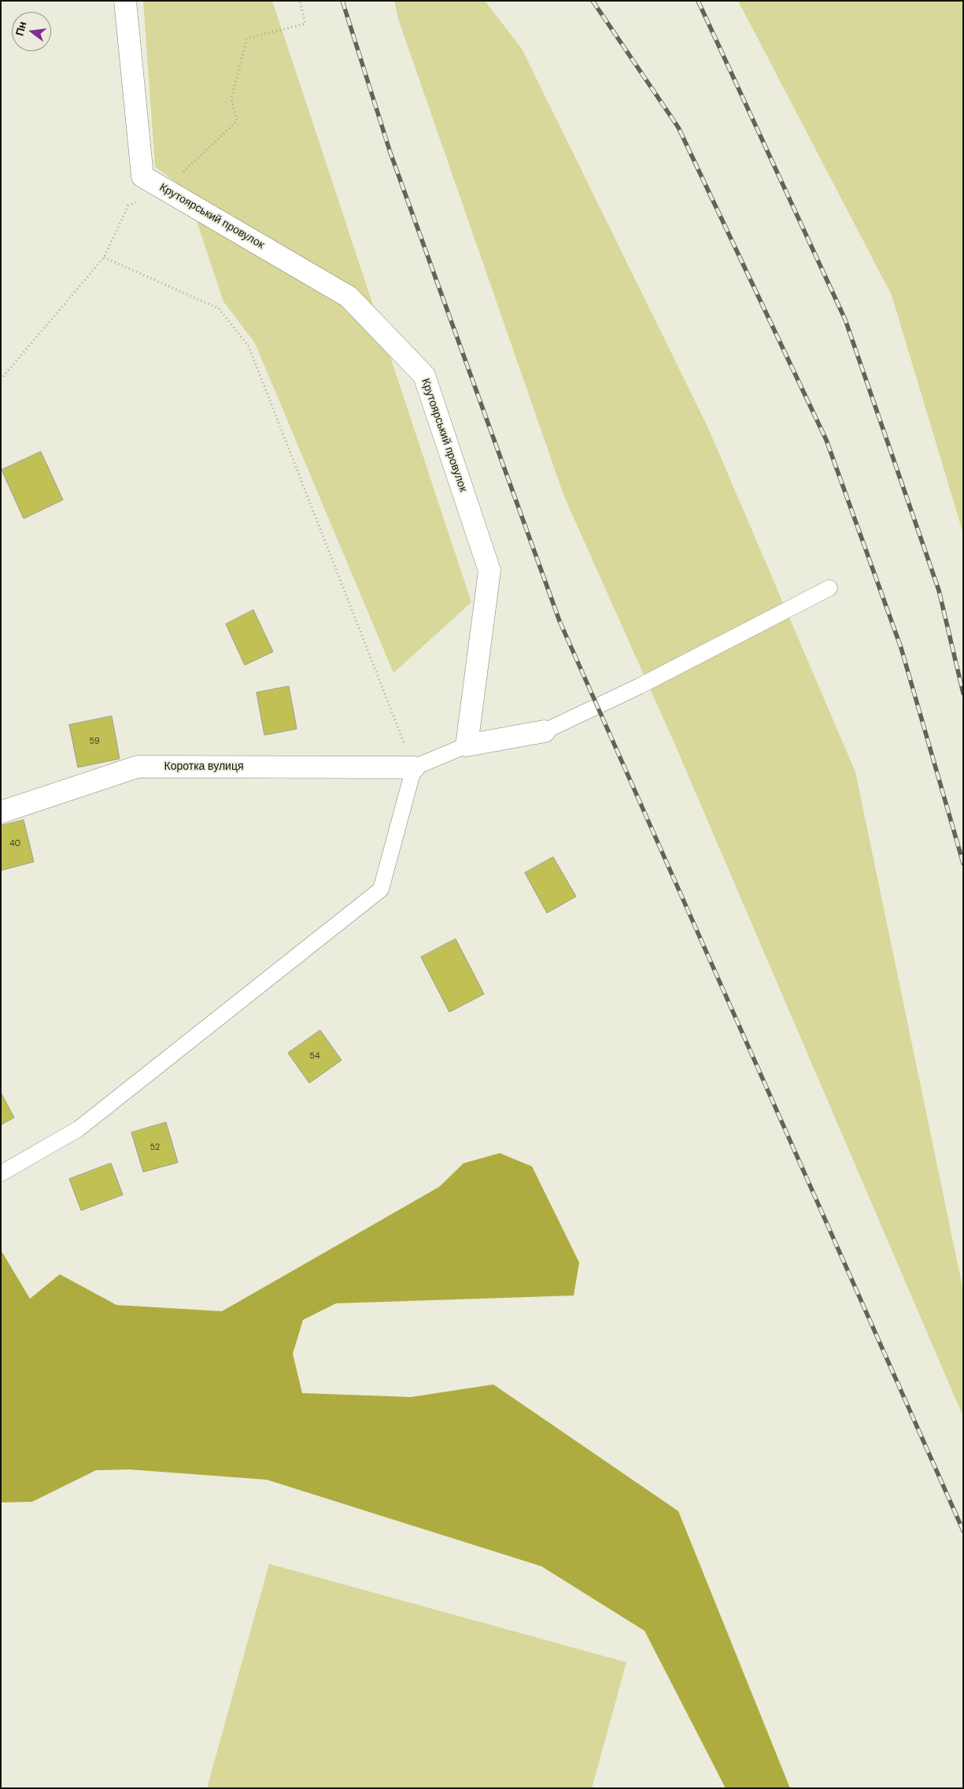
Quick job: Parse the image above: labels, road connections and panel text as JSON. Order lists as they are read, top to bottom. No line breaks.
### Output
{"streets":{"street":["Крутоярський провулок","Коротка вулиця"]},"house_numbers":["59","40","54","52"],"north":"left"}
